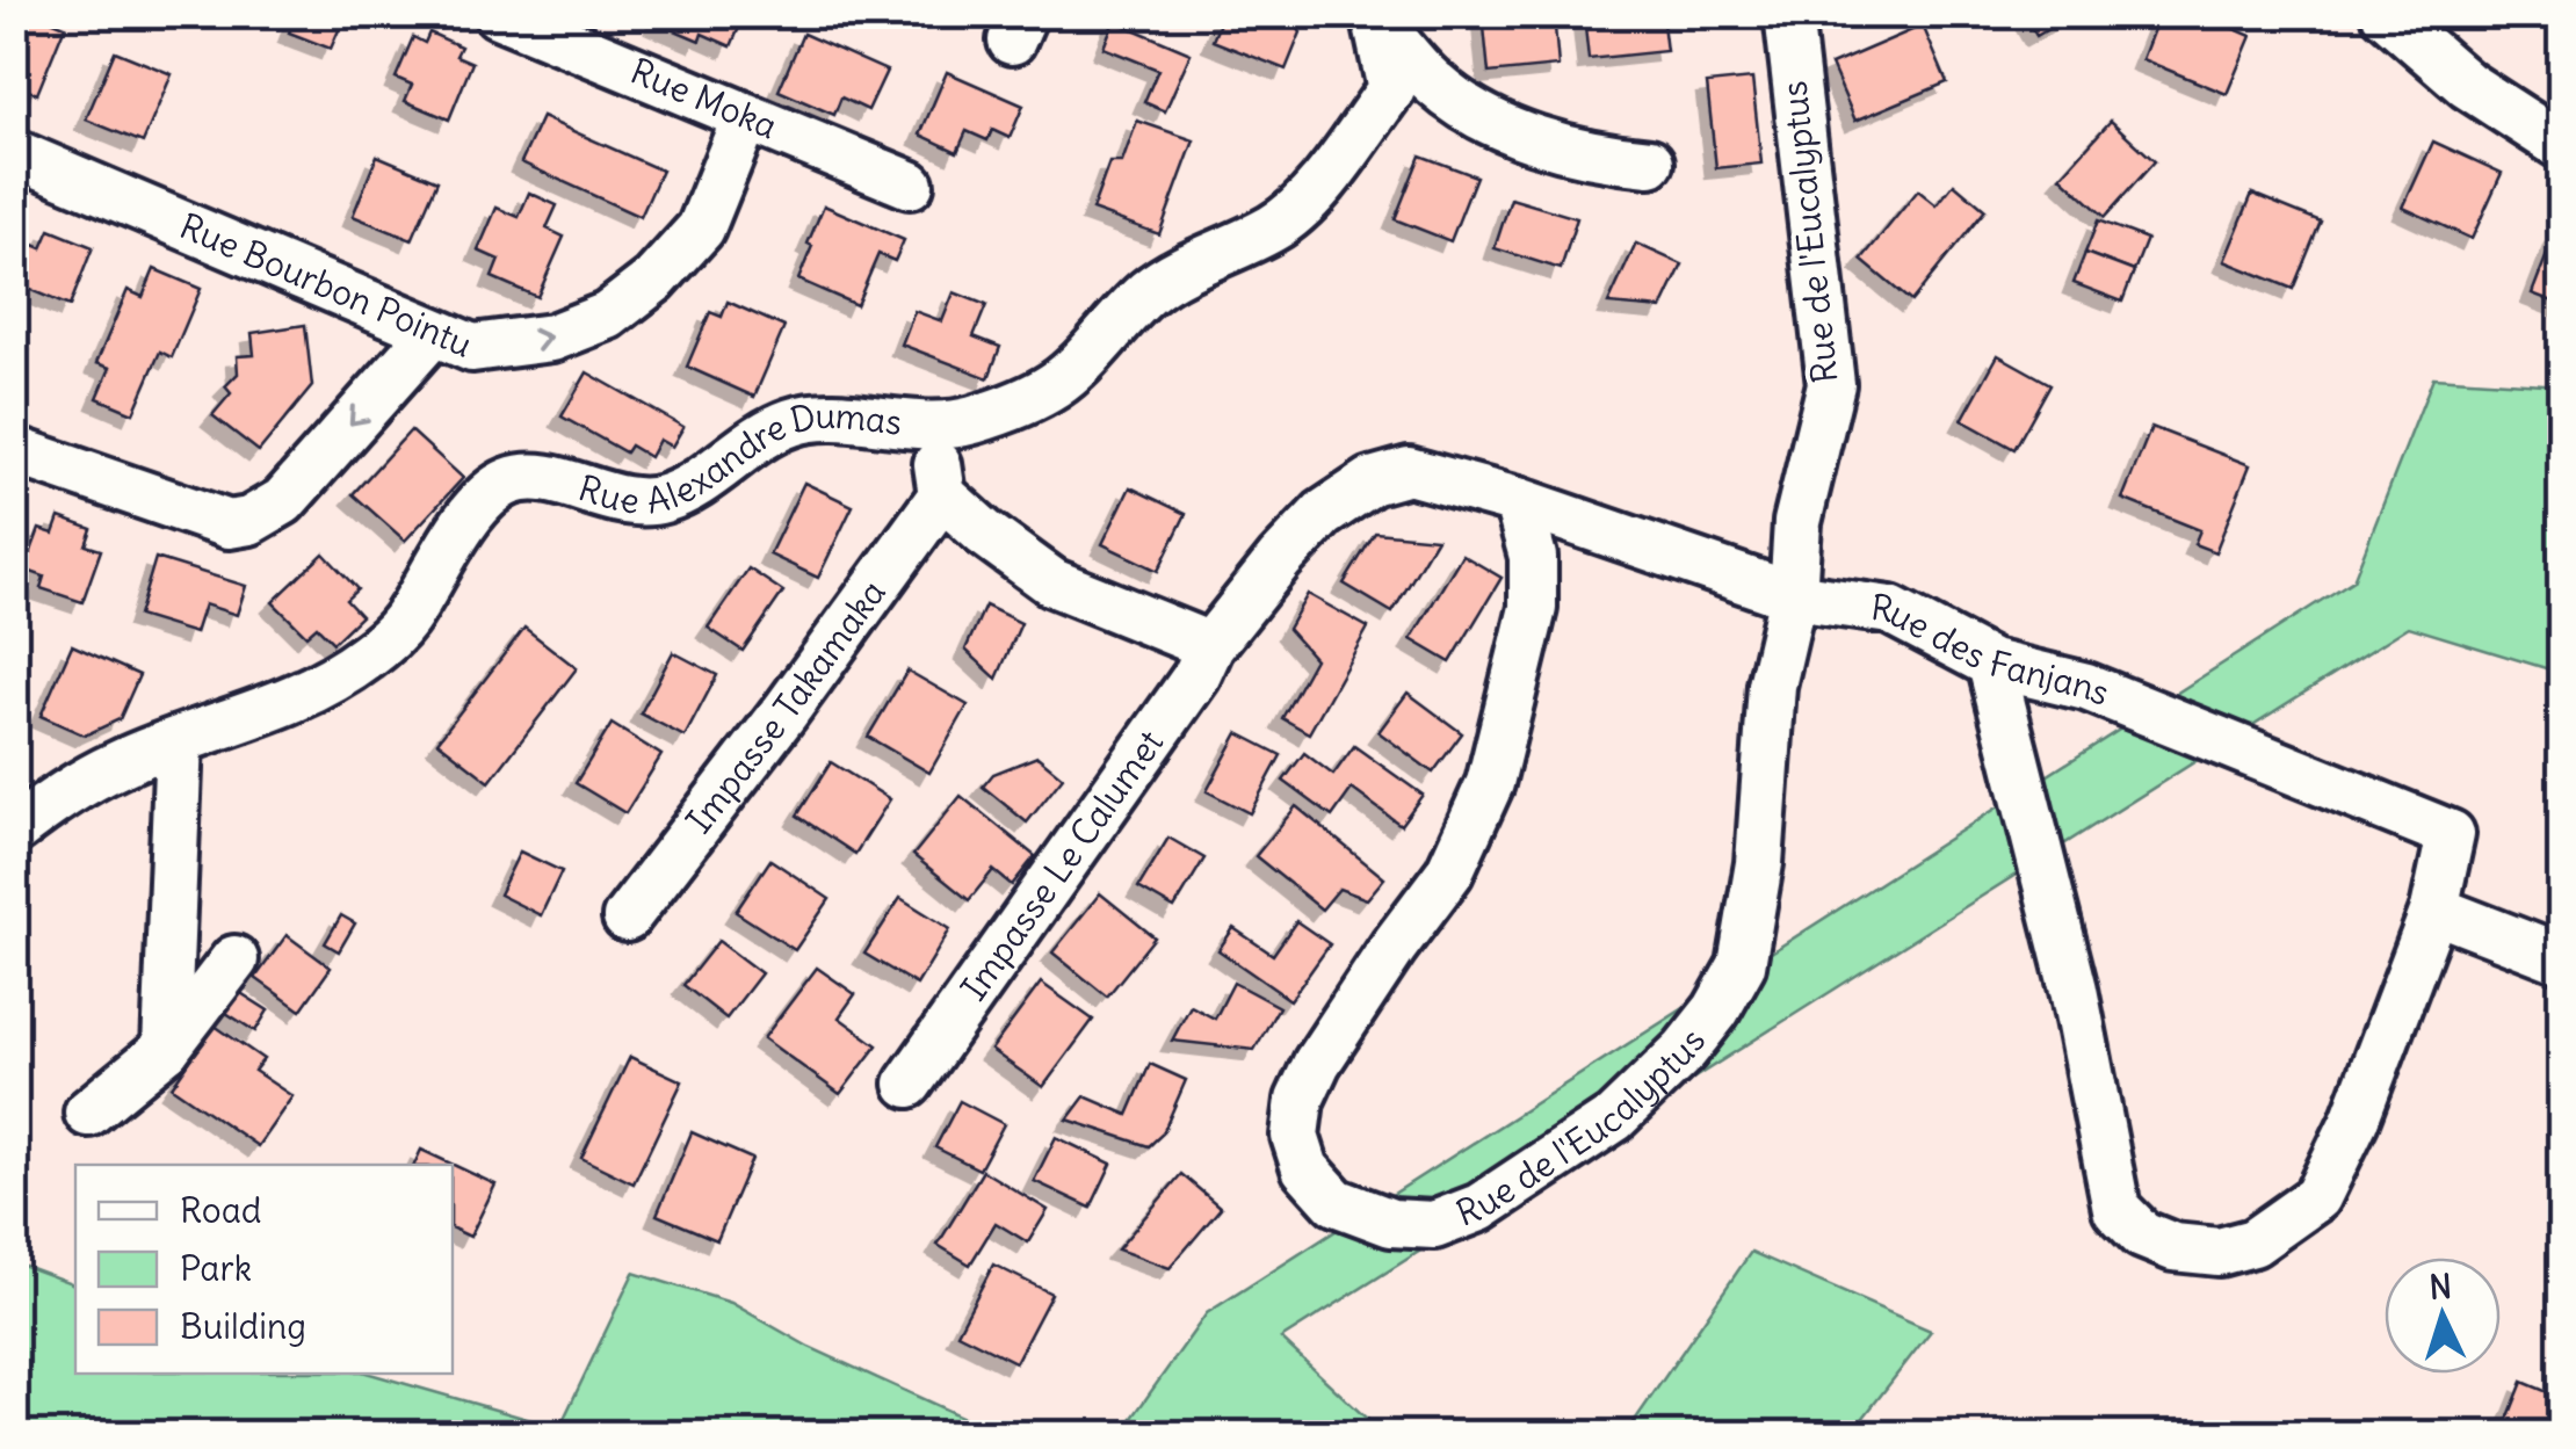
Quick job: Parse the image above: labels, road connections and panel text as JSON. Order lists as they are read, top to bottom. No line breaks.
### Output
{"streets":{"street":["Rue Moka","Rue de l'Eucalyptus","Rue Bourbon Pointu","Rue Alexandre Dumas","Rue des Fanjans","Impasse Takamaka","Impasse Le Calumet"]},"crossings":[["Rue Moka","Rue Bourbon Pointu"],["Rue de l'Eucalyptus","Rue des Fanjans"]],"one_way":["Rue Bourbon Pointu"],"legend":["Road","Park","Building"],"north":"top"}
